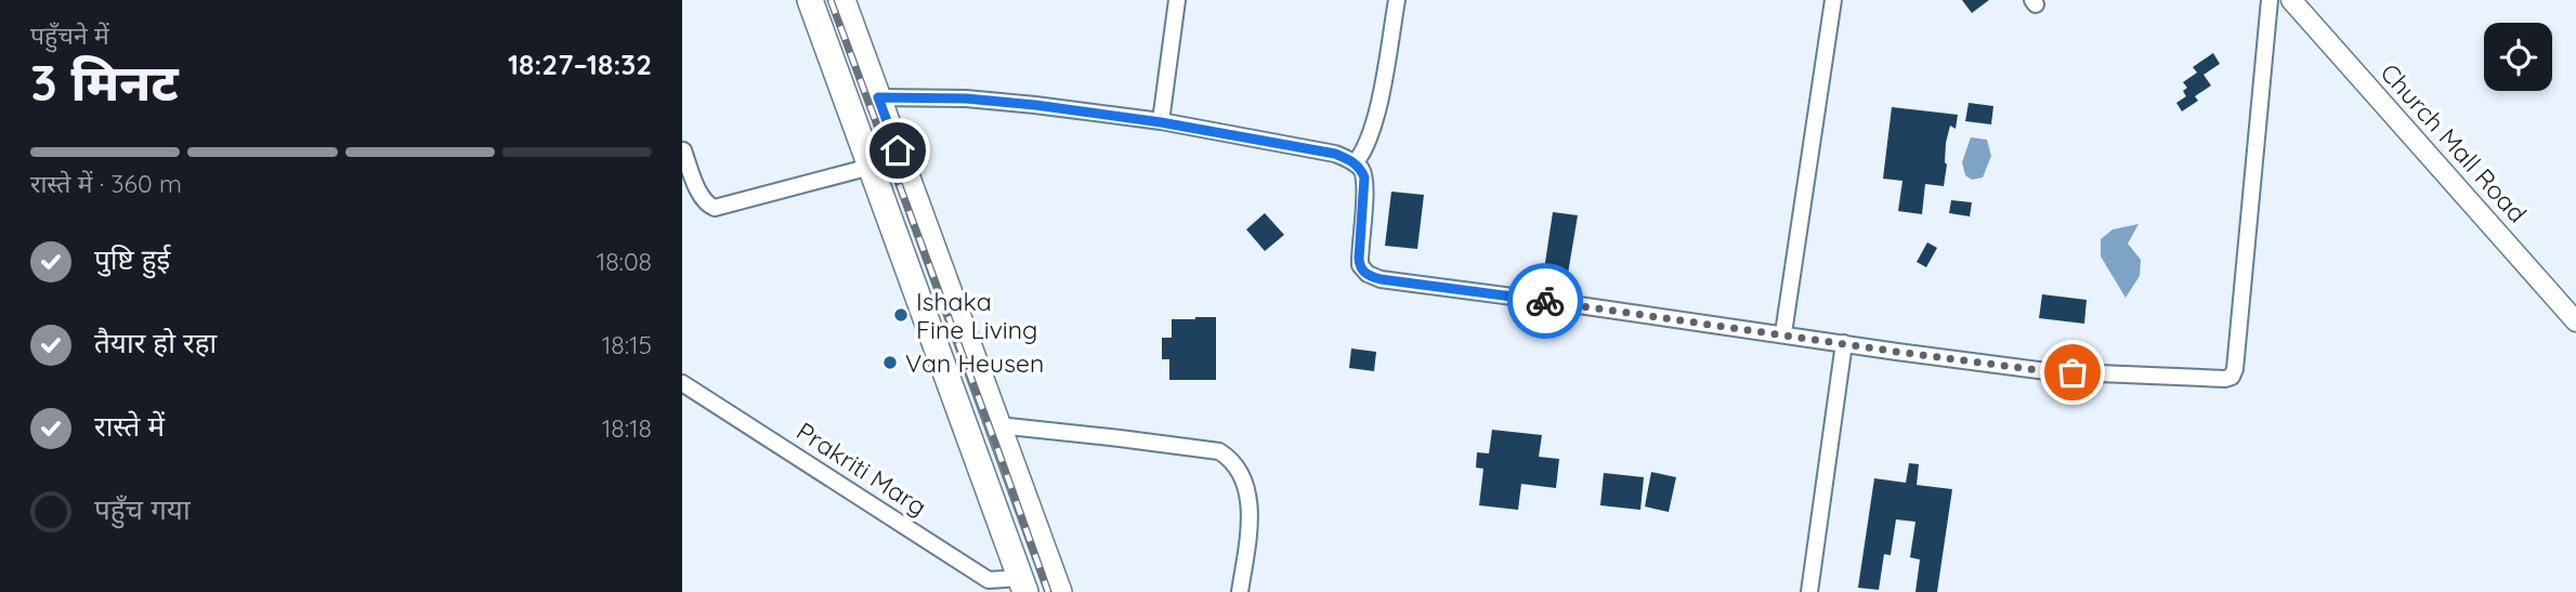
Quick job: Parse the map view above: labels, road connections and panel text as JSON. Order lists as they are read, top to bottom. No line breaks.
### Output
{"streets":{"street":["Church Mall Road","Prakriti Marg"]},"places":["Ishaka Fine Living","Van Heusen"],"page":{"heading":["3 मिनट","पहुँचने में","18:27–18:32"],"bar":"रास्ते में · 360 m","list":[["पुष्टि हुई","18:08"],["तैयार हो रहा","18:15"],["रास्ते में","18:18"],"पहुँच गया"]}}
